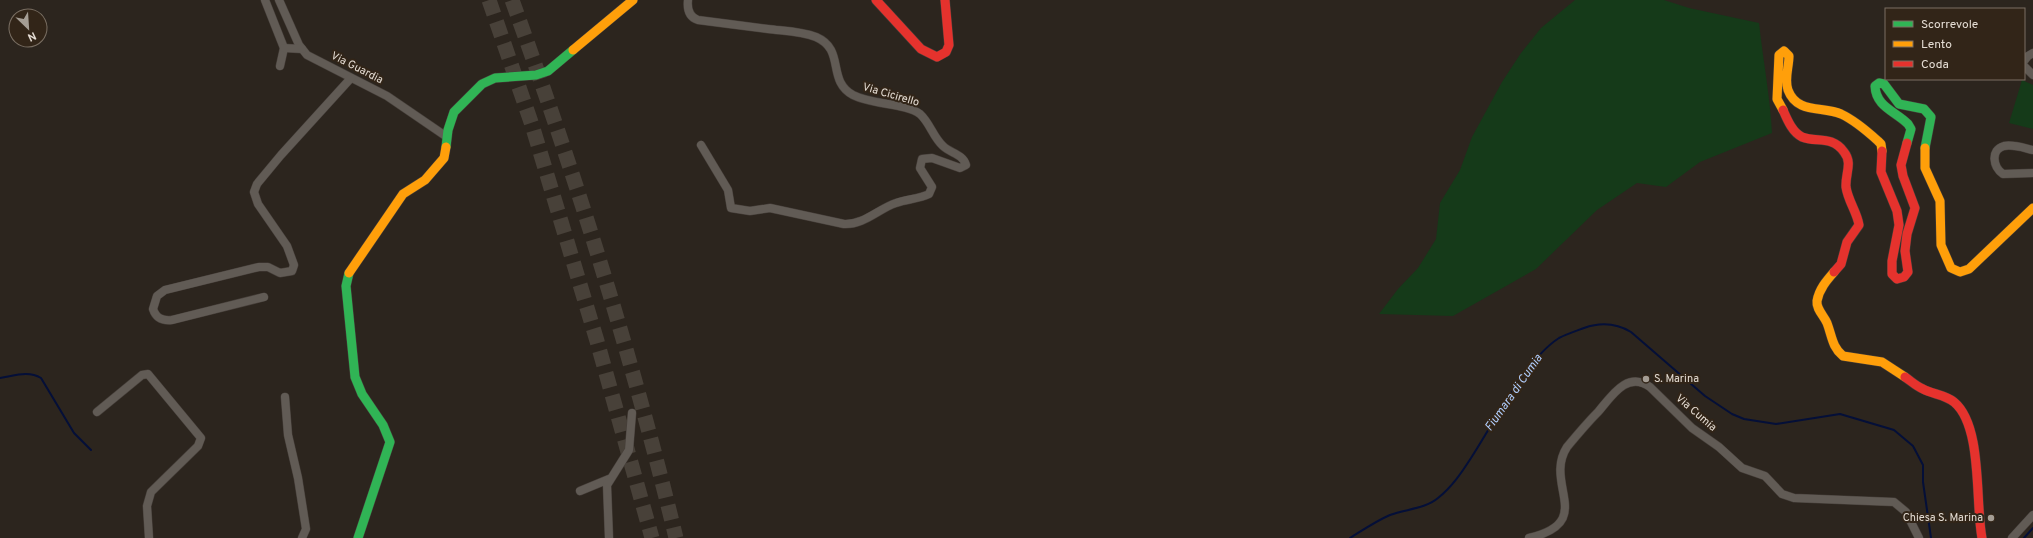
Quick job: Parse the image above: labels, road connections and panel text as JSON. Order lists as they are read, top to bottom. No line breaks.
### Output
{"streets":{"street":["Via Guardia","Via Cicirello","Via Cumia"]},"water":["Fiumara di Cumia"],"places":["S. Marina","Chiesa S. Marina"],"legend":["Scorrevole","Lento","Coda"],"north":"bottom right"}
